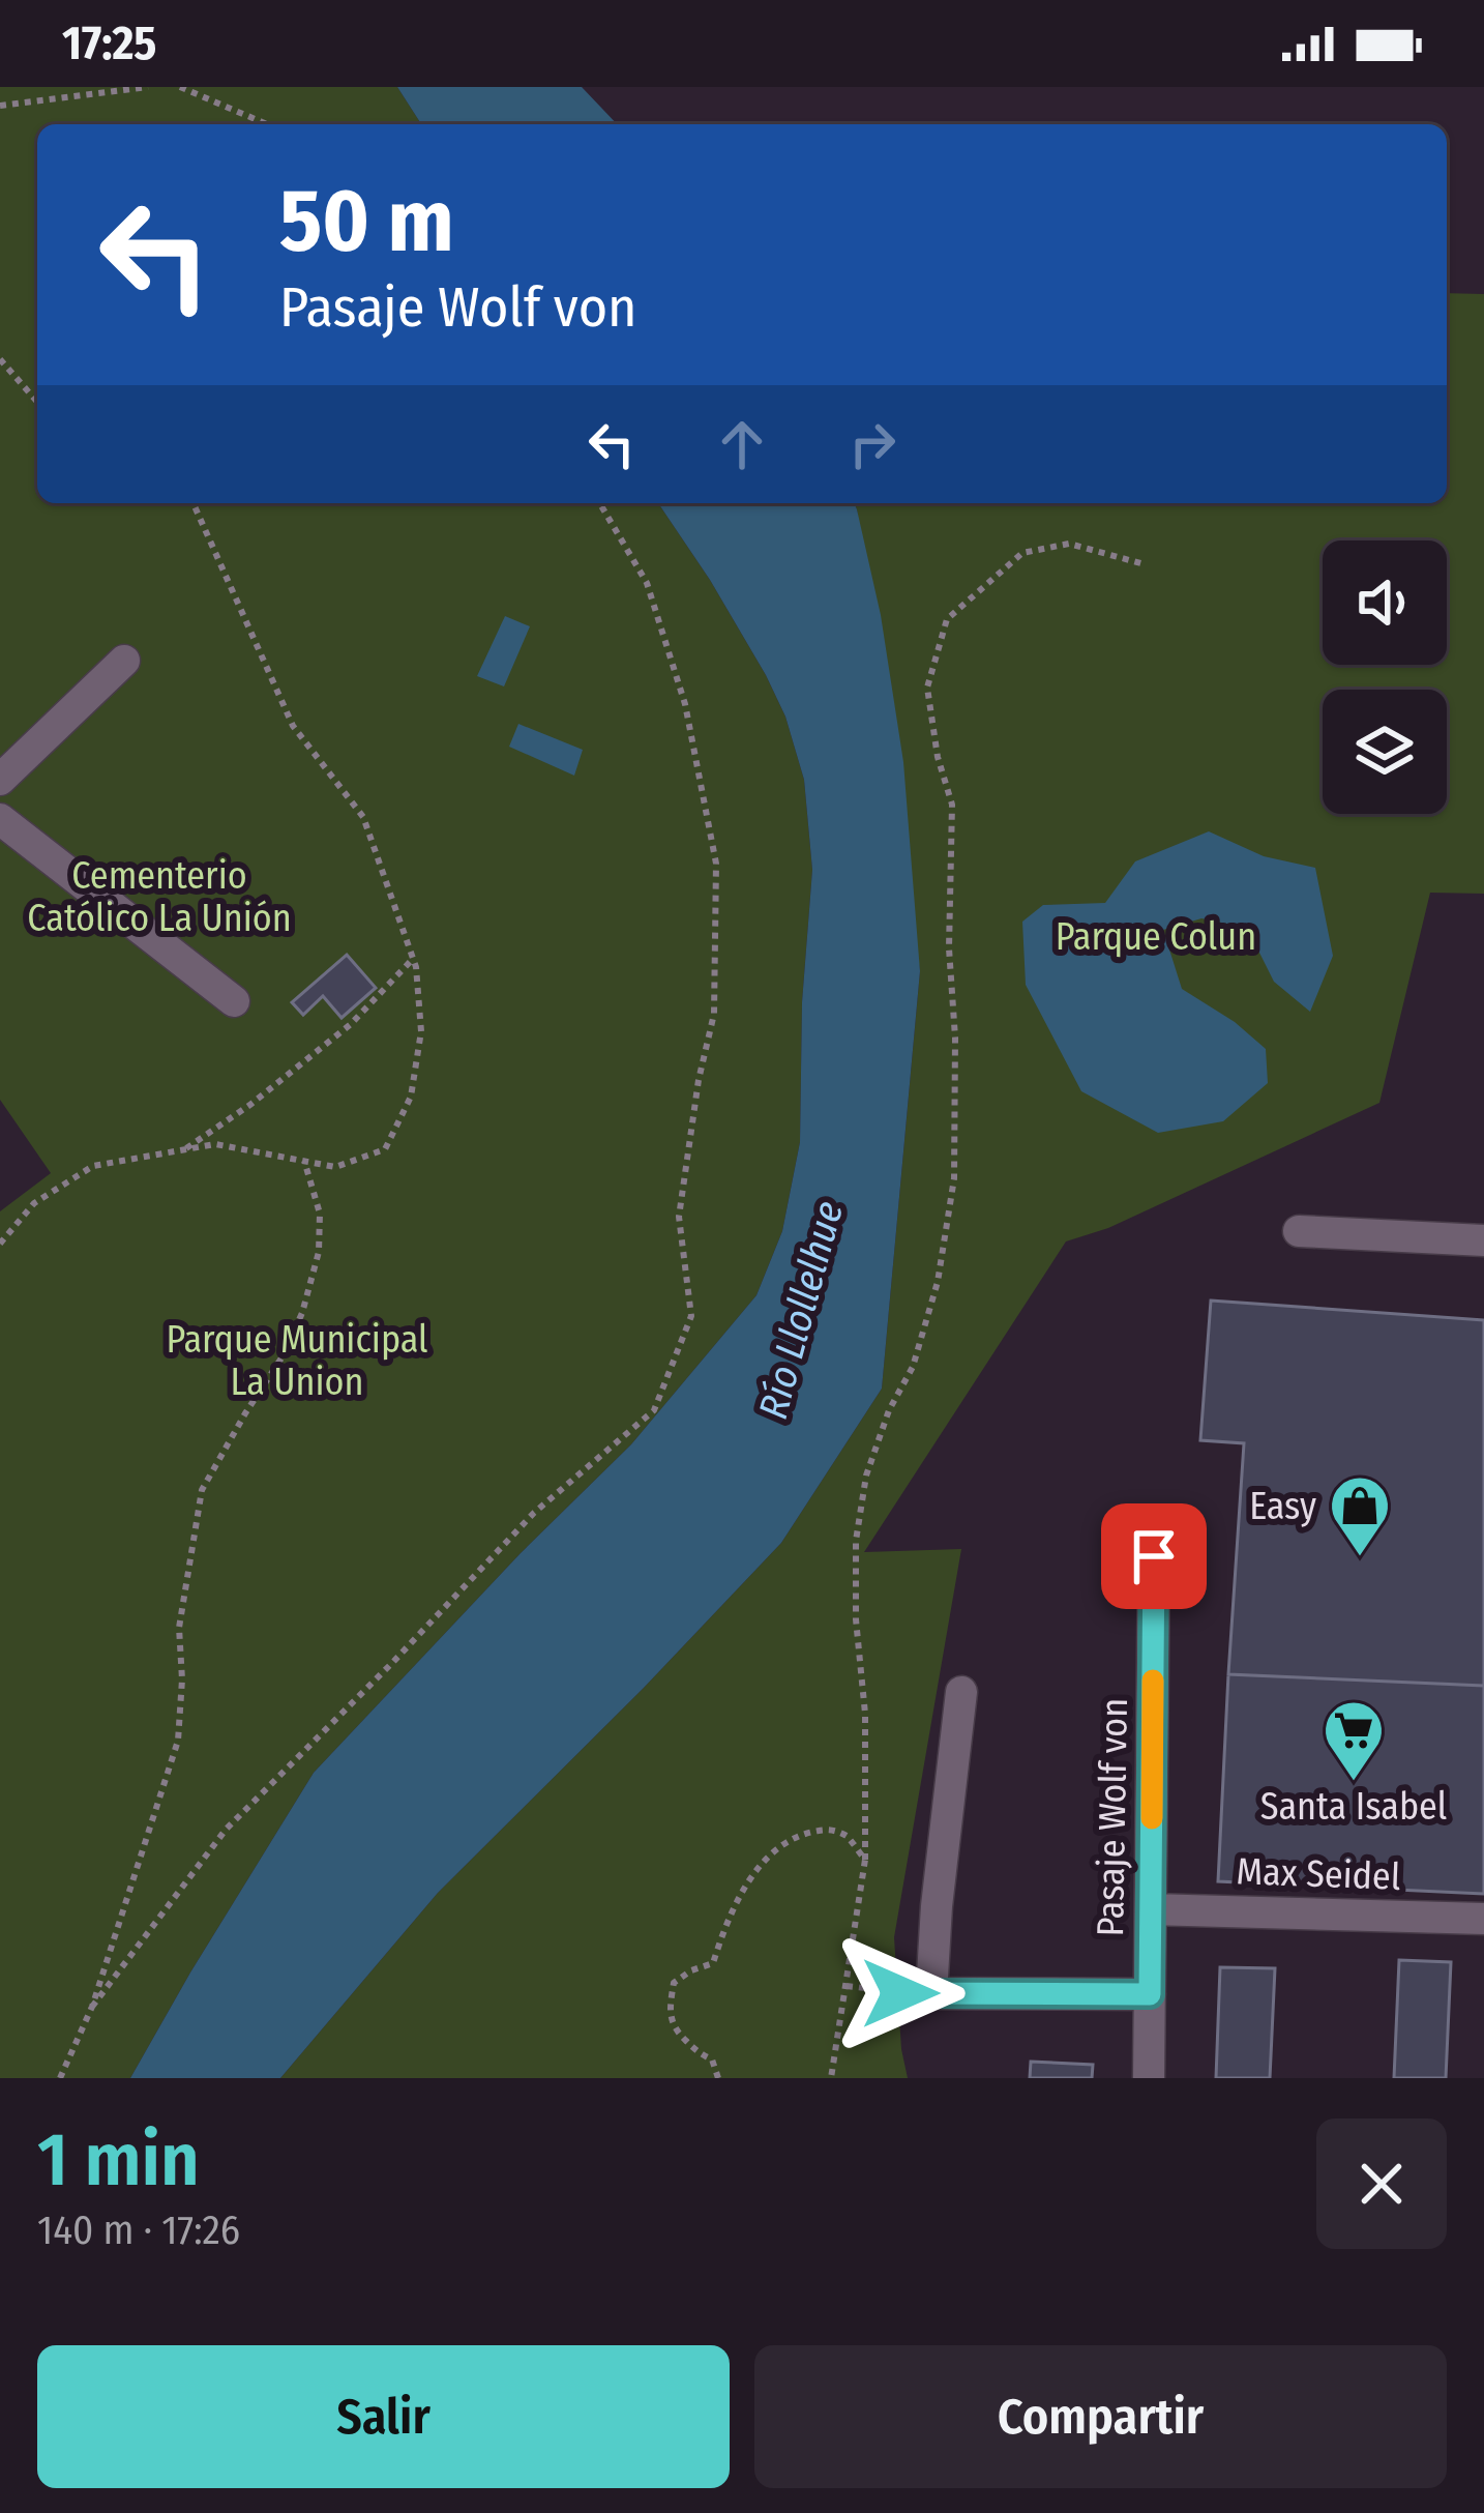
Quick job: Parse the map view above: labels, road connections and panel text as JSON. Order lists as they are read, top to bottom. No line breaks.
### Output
{"streets":{"street":["Pasaje Wolf von","Max Seidel"]},"crossings":[["Pasaje Wolf von","Max Seidel"]],"water":["Río Llollelhue"],"parks":["Cementerio Católico La Unión","Parque Colun","Parque Municipal La Union"],"places":{"shop":["Easy"],"supermarket":["Santa Isabel"]},"page":{"status":"17:25","turn":["50 m","Pasaje Wolf von"],"heading":["1 min","140 m · 17:26"],"buttons":["Salir","Compartir"]}}
